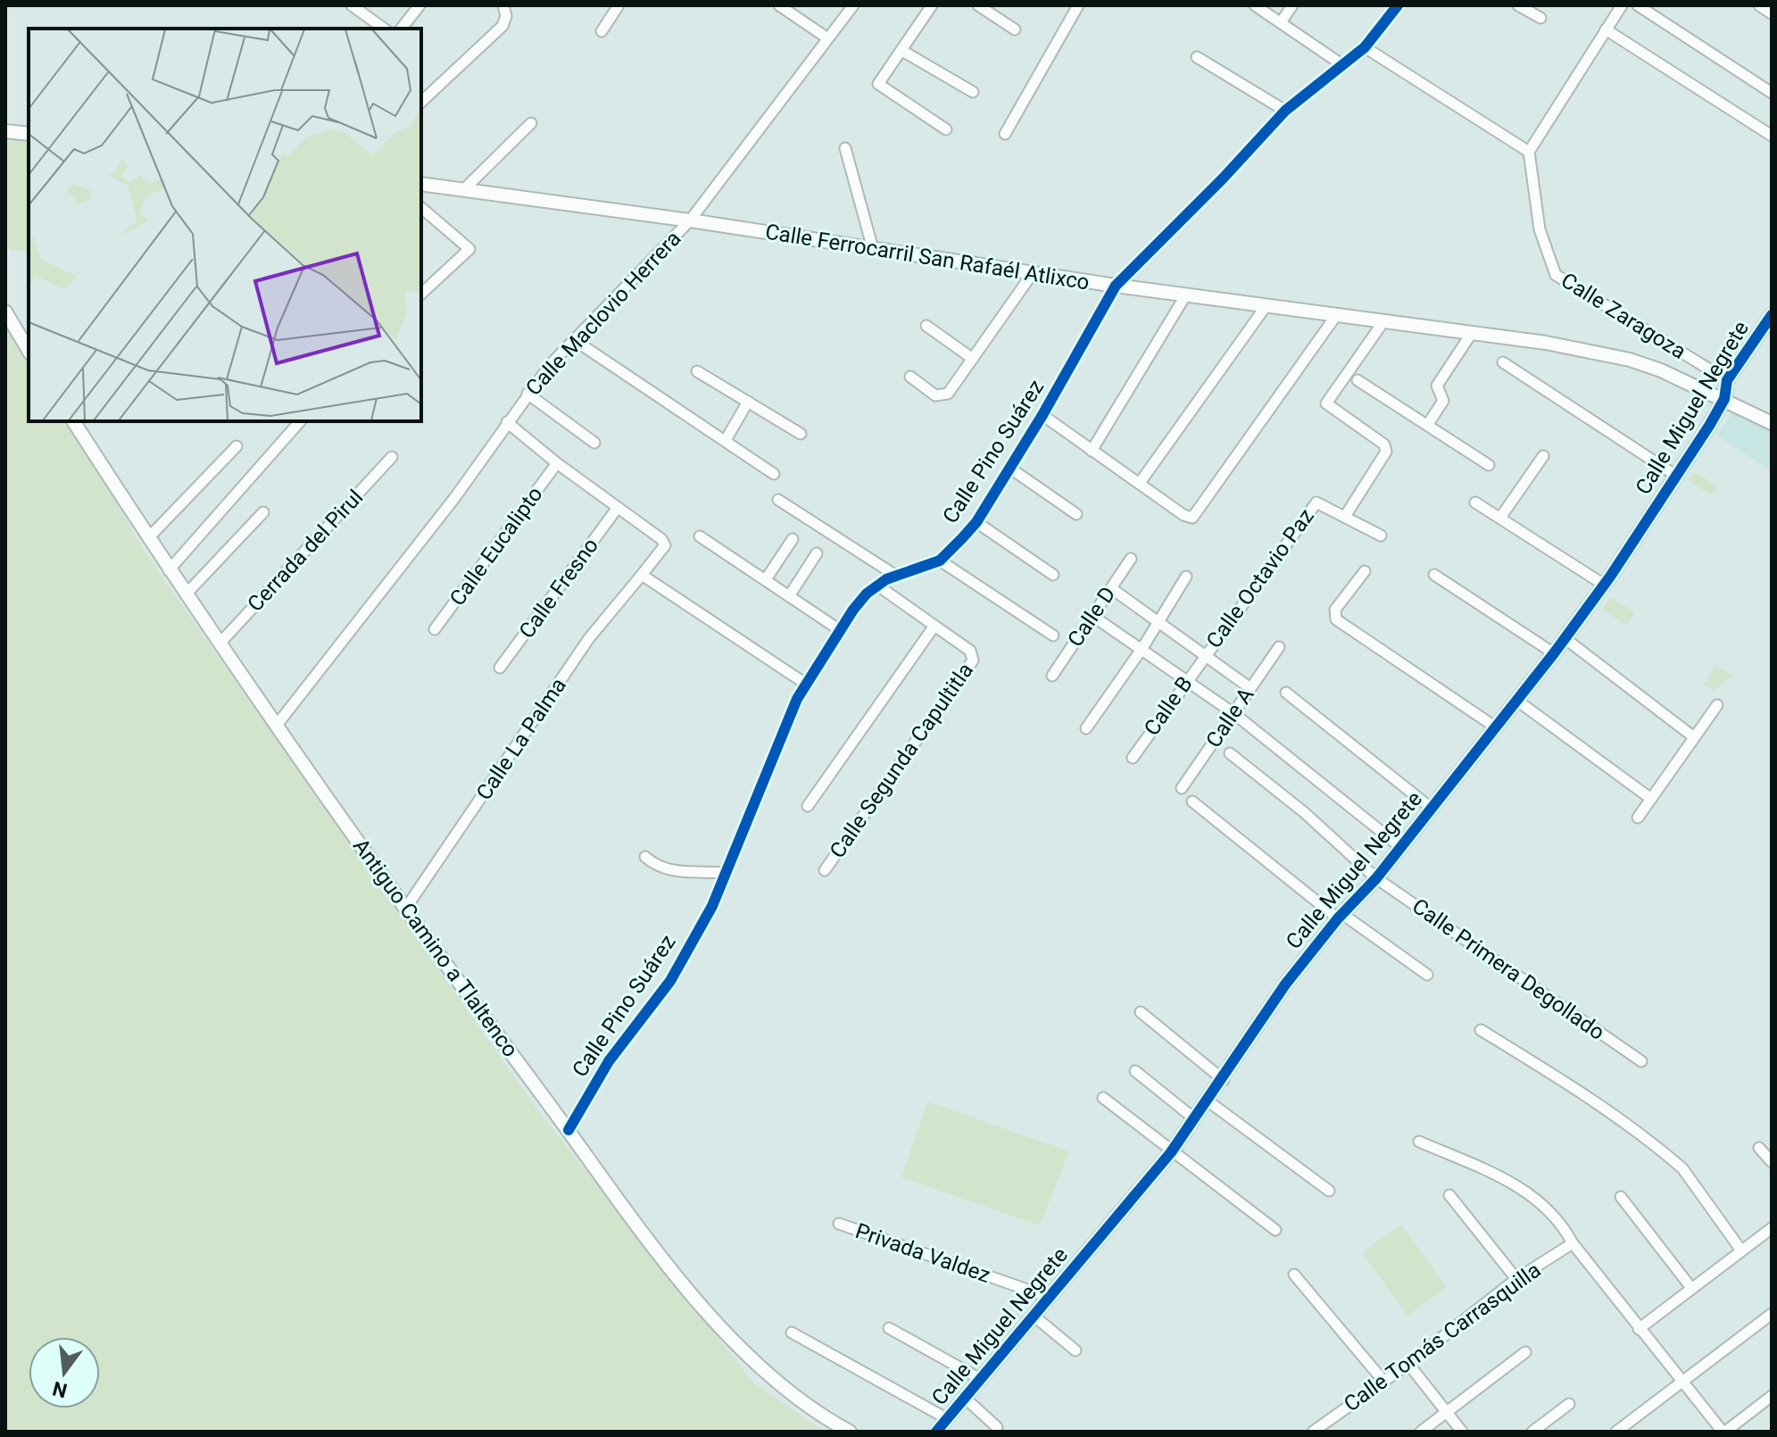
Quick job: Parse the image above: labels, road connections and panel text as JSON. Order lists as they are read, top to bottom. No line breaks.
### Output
{"streets":{"street":["Calle Ferrocarril San Rafaél Atlixco","Calle Maclovio Herrera","Calle Zaragoza","Calle Miguel Negrete","Calle Pino Suárez","Calle Eucalipto","Cerrada del Pirul","Calle Octavio Paz","Calle Fresno","Calle D","Calle B","Calle A","Calle La Palma","Calle Segunda Capultitla","Antiguo Camino a Tlaltenco","Calle Primera Degollado","Privada Valdez","Calle Tomás Carrasquilla"]},"crossings":[["Calle Ferrocarril San Rafaél Atlixco","Calle Maclovio Herrera"],["Calle Ferrocarril San Rafaél Atlixco","Calle Miguel Negrete"],["Calle Ferrocarril San Rafaél Atlixco","Calle Pino Suárez"],["Calle Maclovio Herrera","Antiguo Camino a Tlaltenco"],["Calle Zaragoza","Calle Miguel Negrete"],["Calle Miguel Negrete","Calle Primera Degollado"],["Calle Miguel Negrete","Privada Valdez"],["Calle Pino Suárez","Antiguo Camino a Tlaltenco"],["Cerrada del Pirul","Antiguo Camino a Tlaltenco"],["Calle Octavio Paz","Calle B"],["Calle Fresno","Calle La Palma"],["Calle La Palma","Antiguo Camino a Tlaltenco"]],"north":"bottom"}
